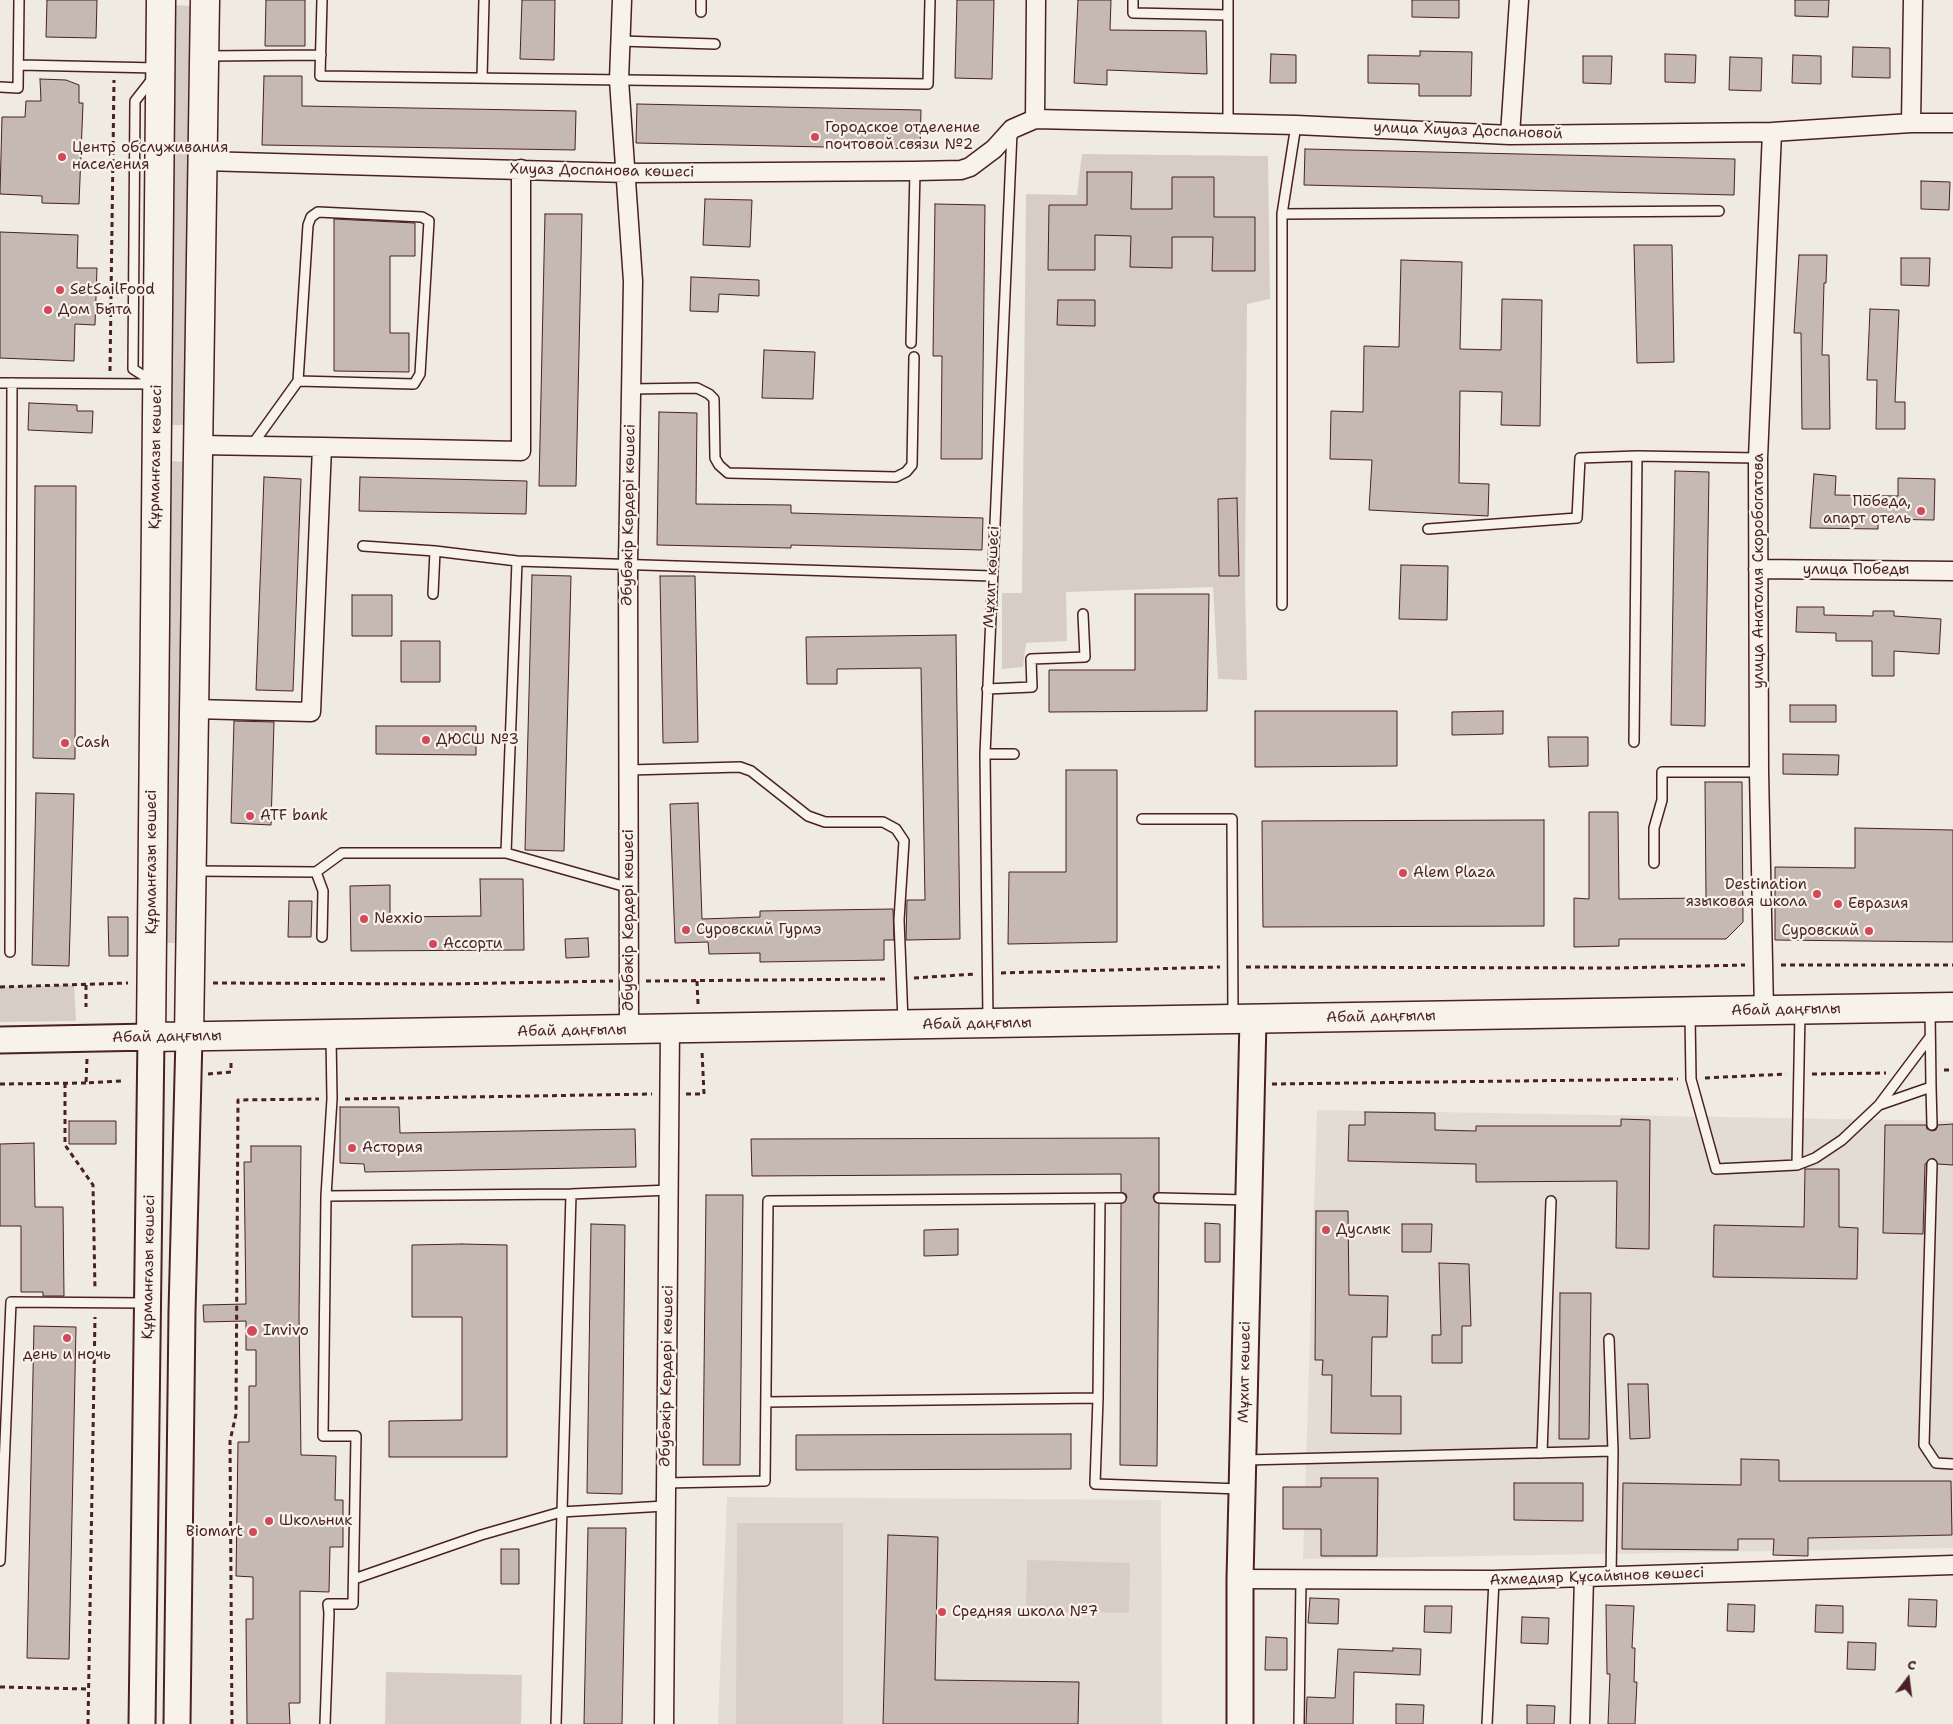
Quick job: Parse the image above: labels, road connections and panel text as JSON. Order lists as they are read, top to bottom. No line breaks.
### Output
{"streets":{"main road":["Құрманғазы көшесі","Абай даңғылы"],"street":["улица Хиуаз Доспановой","Хиуаз Доспанова көшесі","Әбубәкір Кердері көшесі","улица Победы","улица Анатолия Скоробогатова","Мұхит көшесі","Ахмедияр Құсайынов көшесі"]},"crossings":[["улица Хиуаз Доспановой","Хиуаз Доспанова көшесі"],["улица Хиуаз Доспановой","улица Анатолия Скоробогатова"],["улица Хиуаз Доспановой","Мұхит көшесі"],["Хиуаз Доспанова көшесі","Әбубәкір Кердері көшесі"],["Құрманғазы көшесі","Абай даңғылы"],["Әбубәкір Кердері көшесі","Абай даңғылы"],["улица Победы","улица Анатолия Скоробогатова"],["улица Анатолия Скоробогатова","Абай даңғылы"],["Мұхит көшесі","Абай даңғылы"],["Мұхит көшесі","Ахмедияр Құсайынов көшесі"]],"places":["Городское отделение почтовой связи №2","Центр обслуживания наcеления","SetSailFood","Дом Быта","Победа, апарт отель","ДЮСШ №3","Cash","ATF bank","Alem Plaza","Destination языковая школа","Евразия","Nexxio","Суровский Гурмэ","Суровский","Ассорти","Астория","Дуслык","Invivo","день и ночь","Школьник","Biomart","Средняя школа №7"],"north":"top"}
